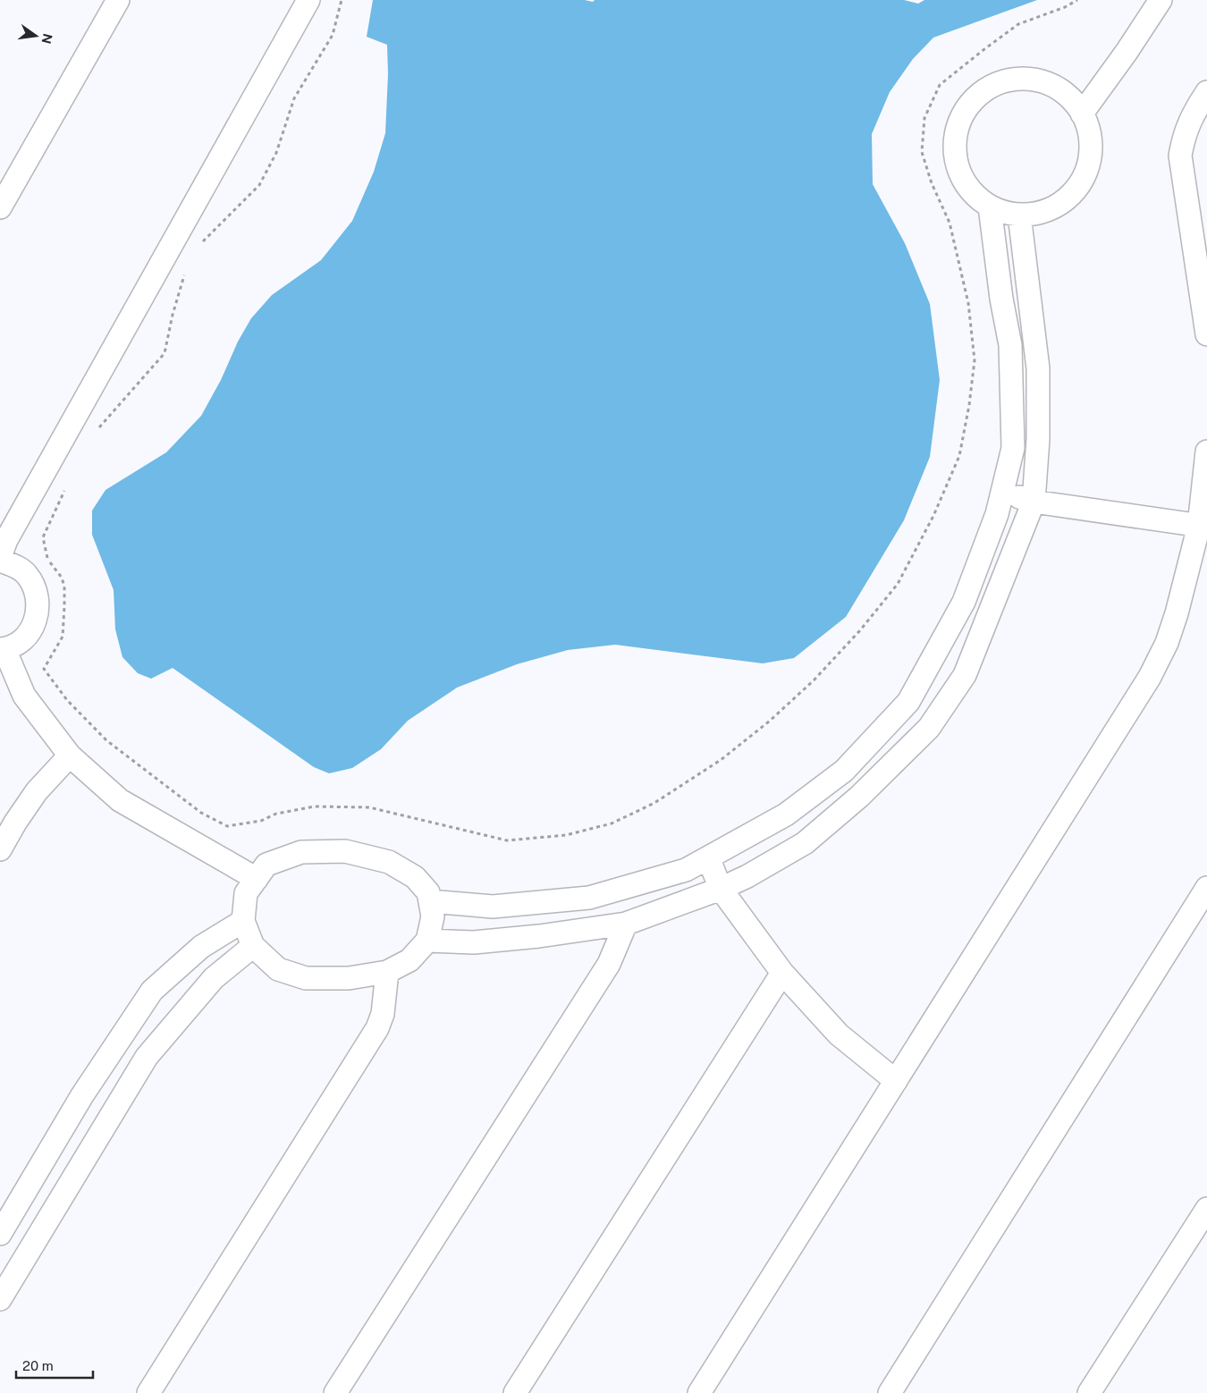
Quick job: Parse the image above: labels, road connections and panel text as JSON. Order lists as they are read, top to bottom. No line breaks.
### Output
{"scale_bar":"20 m","north":"right"}
